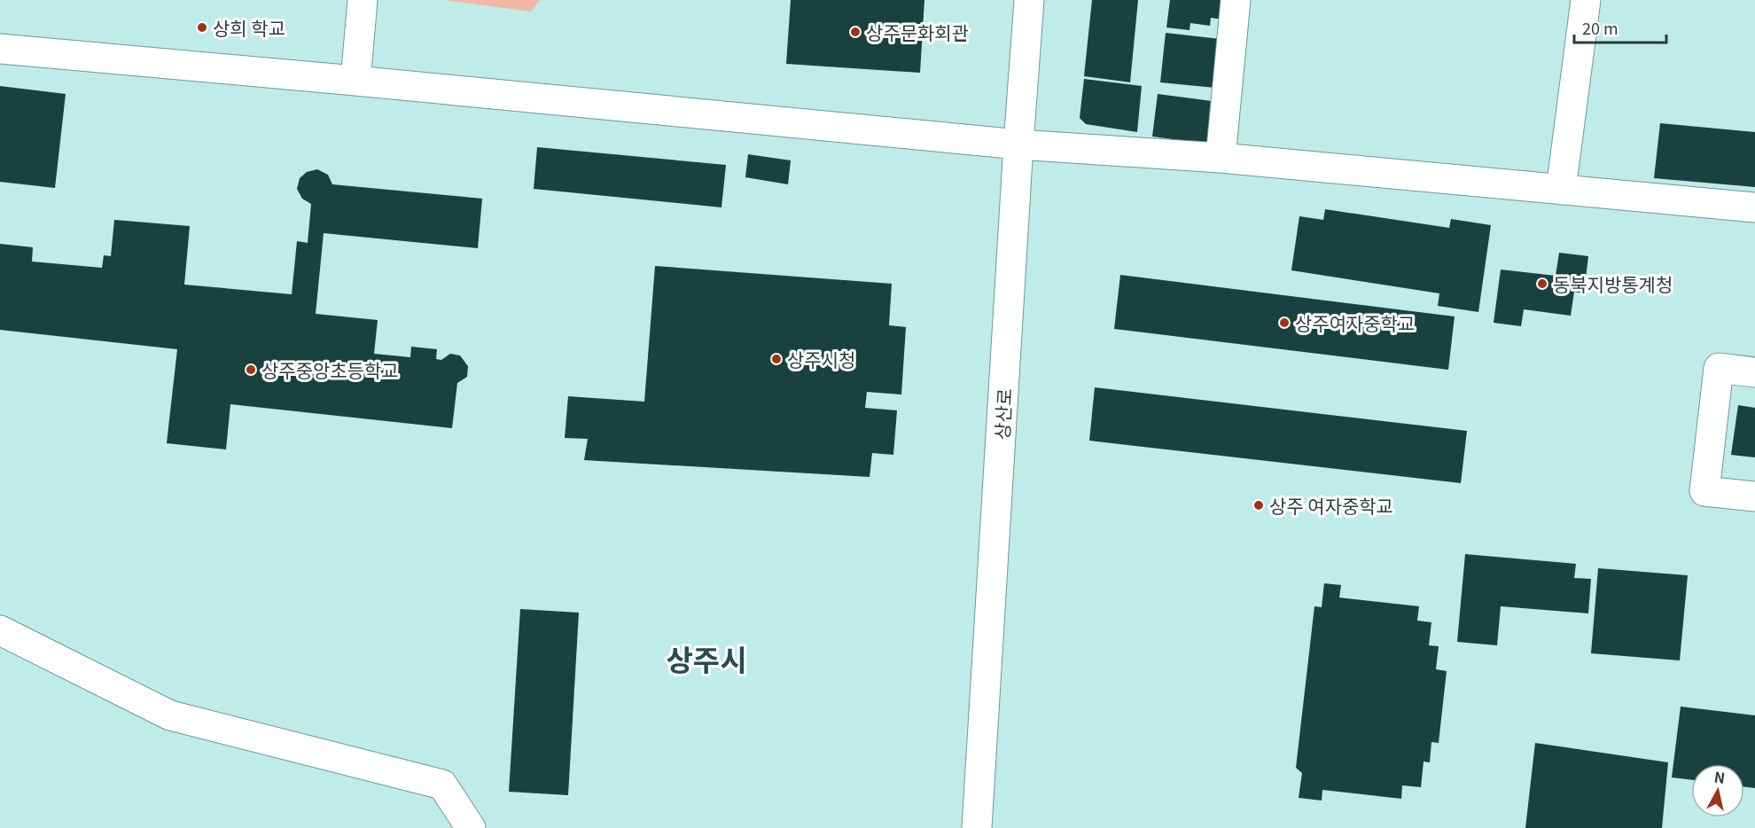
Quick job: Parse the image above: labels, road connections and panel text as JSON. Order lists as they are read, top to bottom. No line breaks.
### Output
{"streets":{"street":["상산로"]},"districts":["상주시"],"places":["상희 학교","상주문화회관","동북지방통계청","상주여자중학교","상주시청","상주중앙초등학교","상주 여자중학교"],"scale_bar":"20 m","north":"top"}
